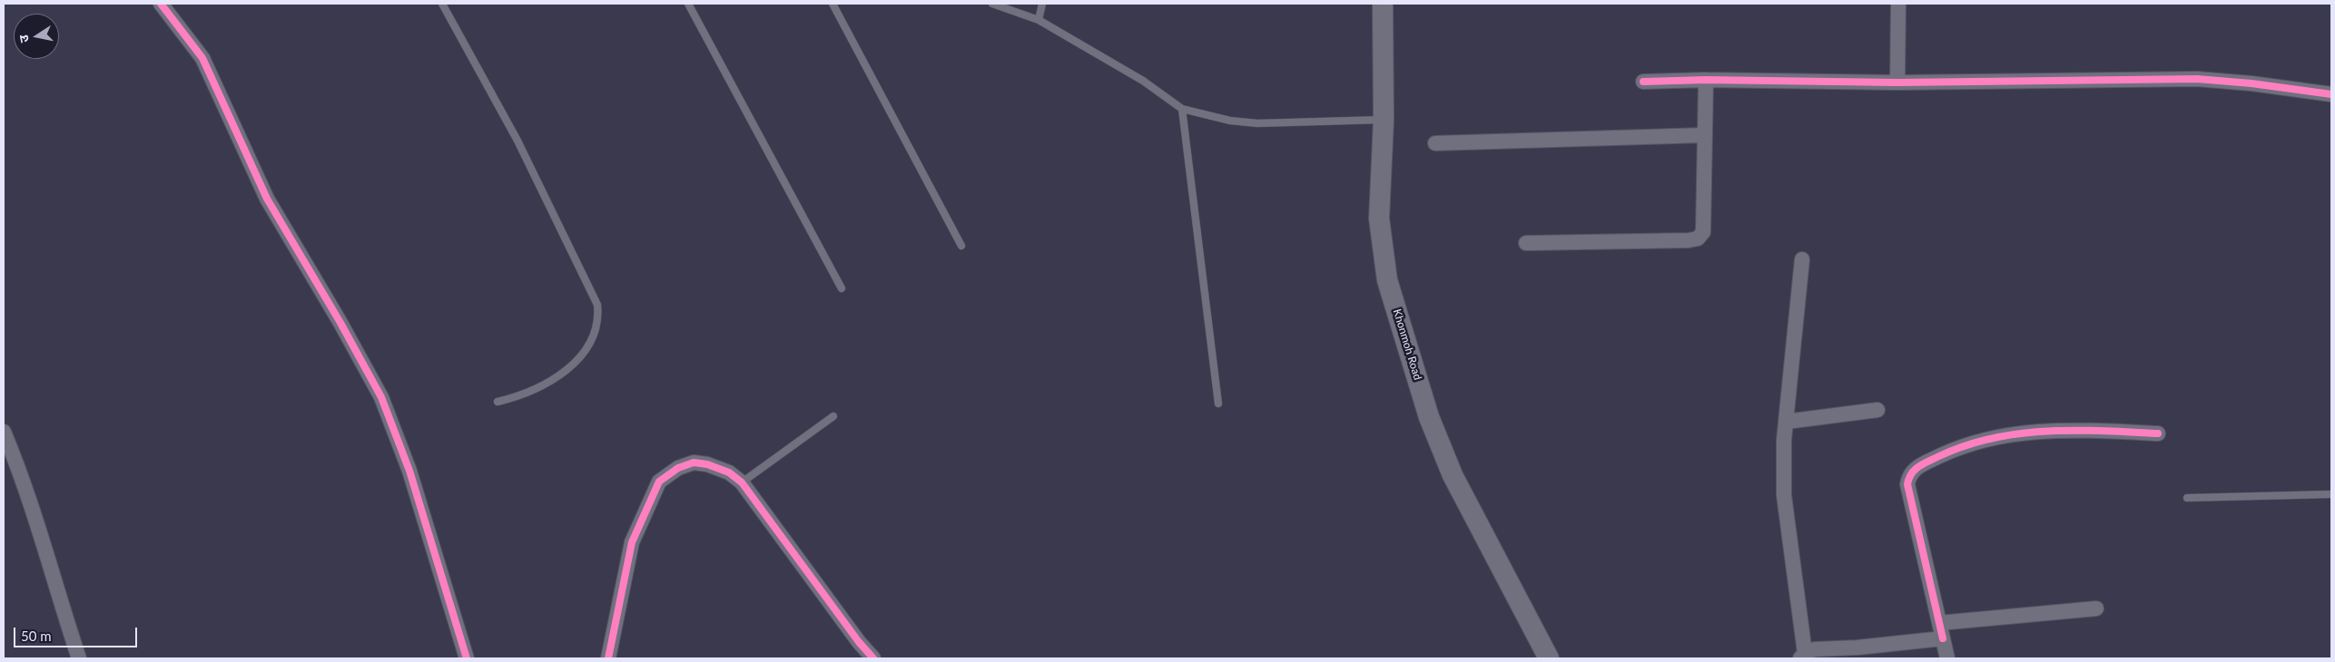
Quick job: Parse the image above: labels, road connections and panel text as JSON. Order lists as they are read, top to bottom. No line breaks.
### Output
{"streets":{"main road":["Khonmoh Road"]},"scale_bar":"50 m","north":"left"}
